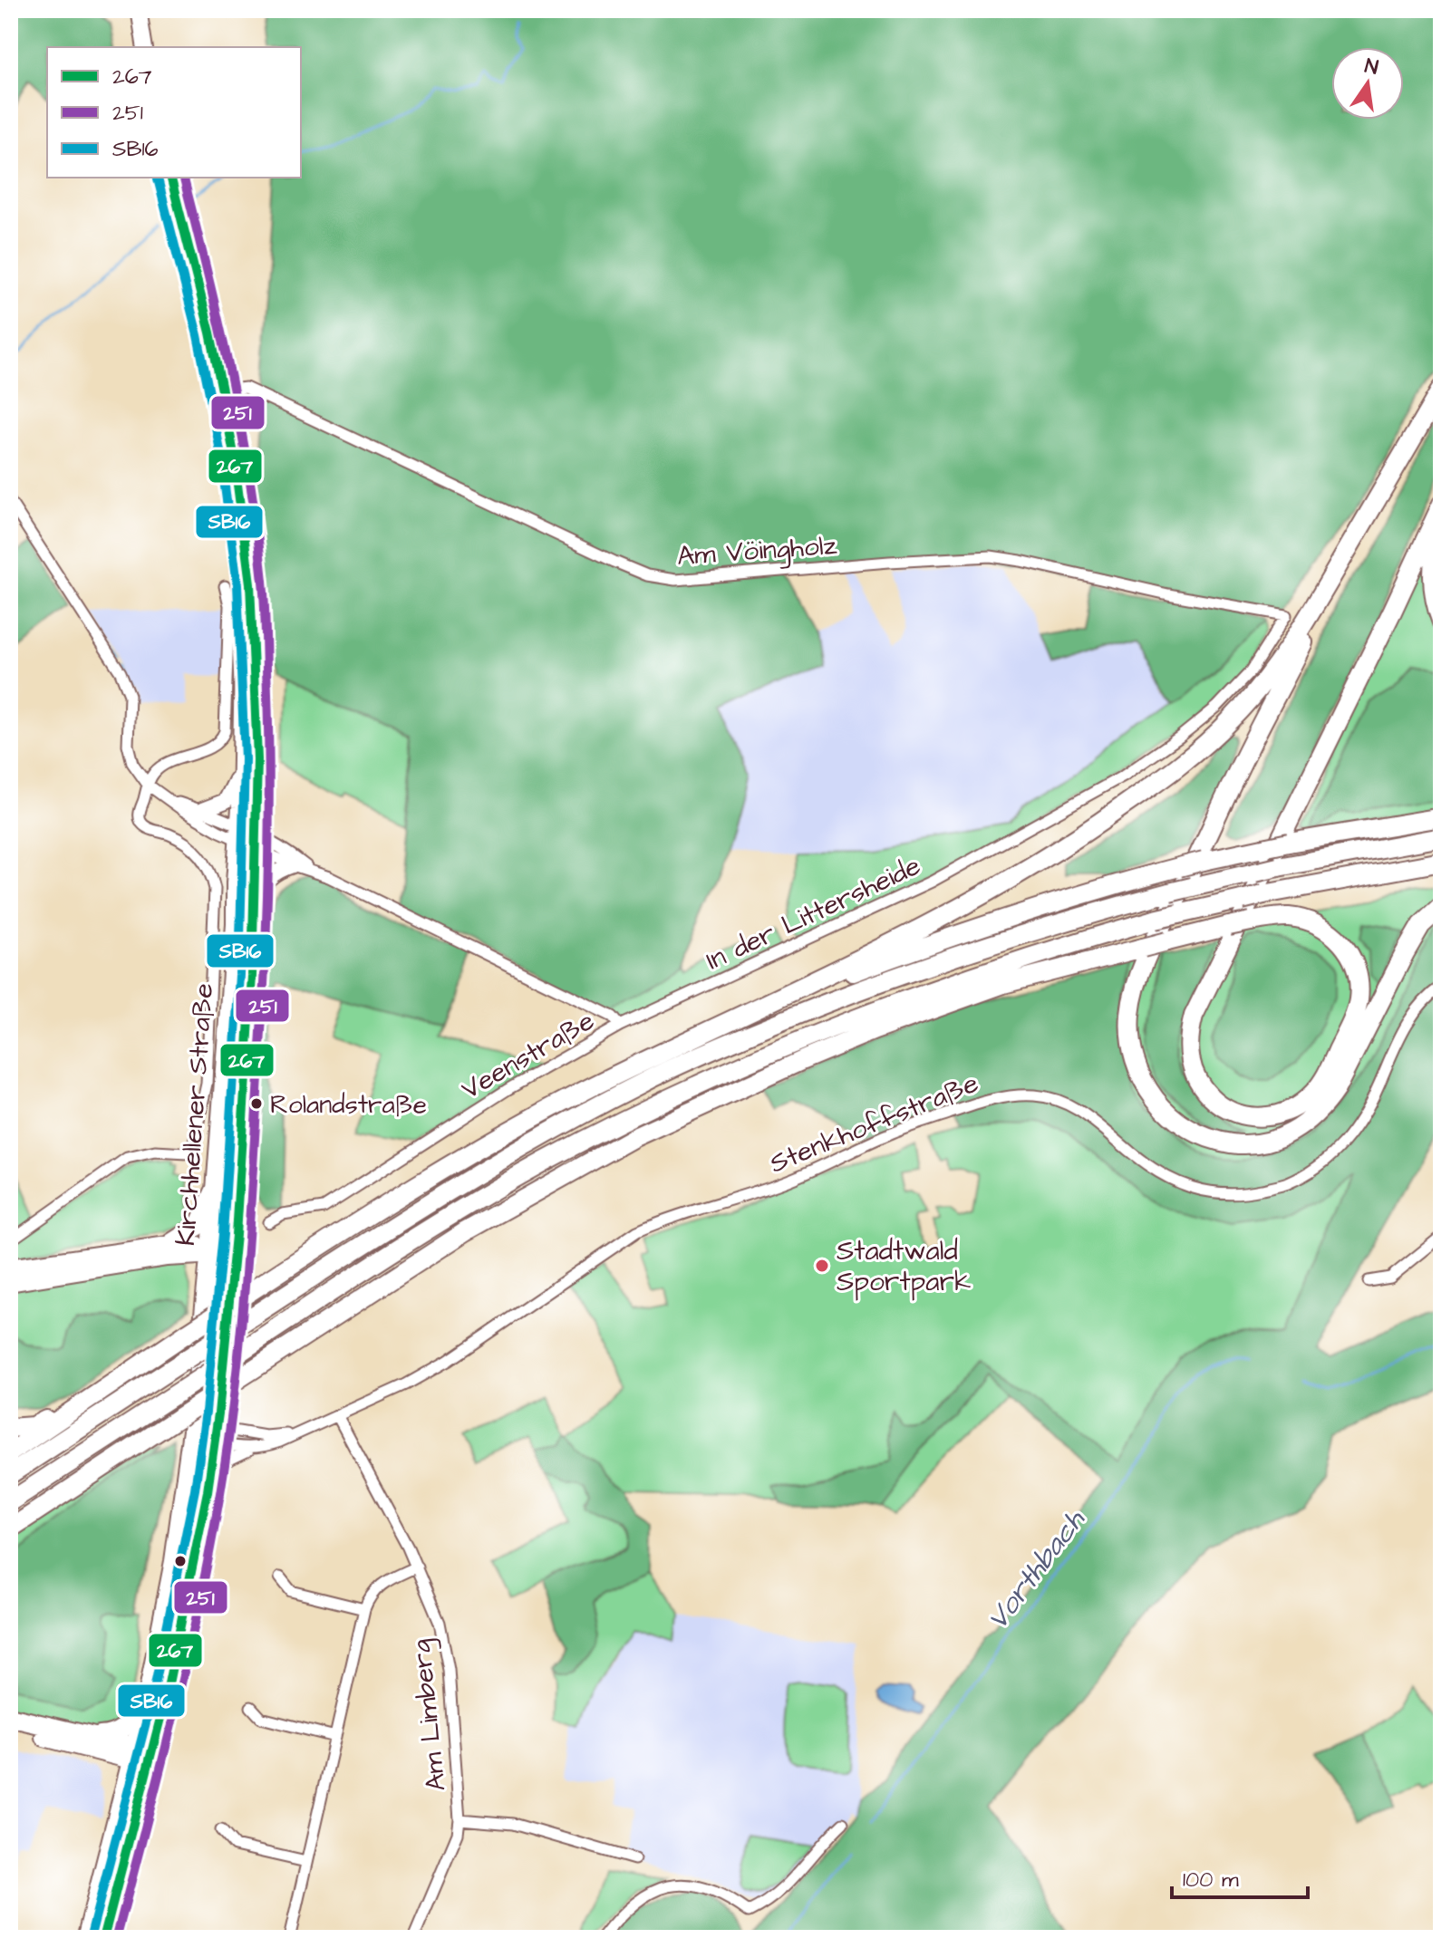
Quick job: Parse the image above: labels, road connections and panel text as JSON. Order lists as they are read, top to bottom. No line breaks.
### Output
{"streets":{"main road":["Kirchhellener Straße"],"street":["Am Vöingholz","In der Littersheide","Veenstraße","Stenkhoffstraße","Am Limberg"]},"crossings":[["Am Vöingholz","In der Littersheide"],["Am Vöingholz","Kirchhellener Straße"],["In der Littersheide","Veenstraße"],["Kirchhellener Straße","Stenkhoffstraße"],["Stenkhoffstraße","Am Limberg"]],"water":["Vorthbach"],"places":["Rolandstraße","Stadtwald Sportpark"],"lines":["transit line 267","transit line 251","transit line SB16"],"legend":["267","251","SB16"],"scale_bar":"100 m","north":"top"}
